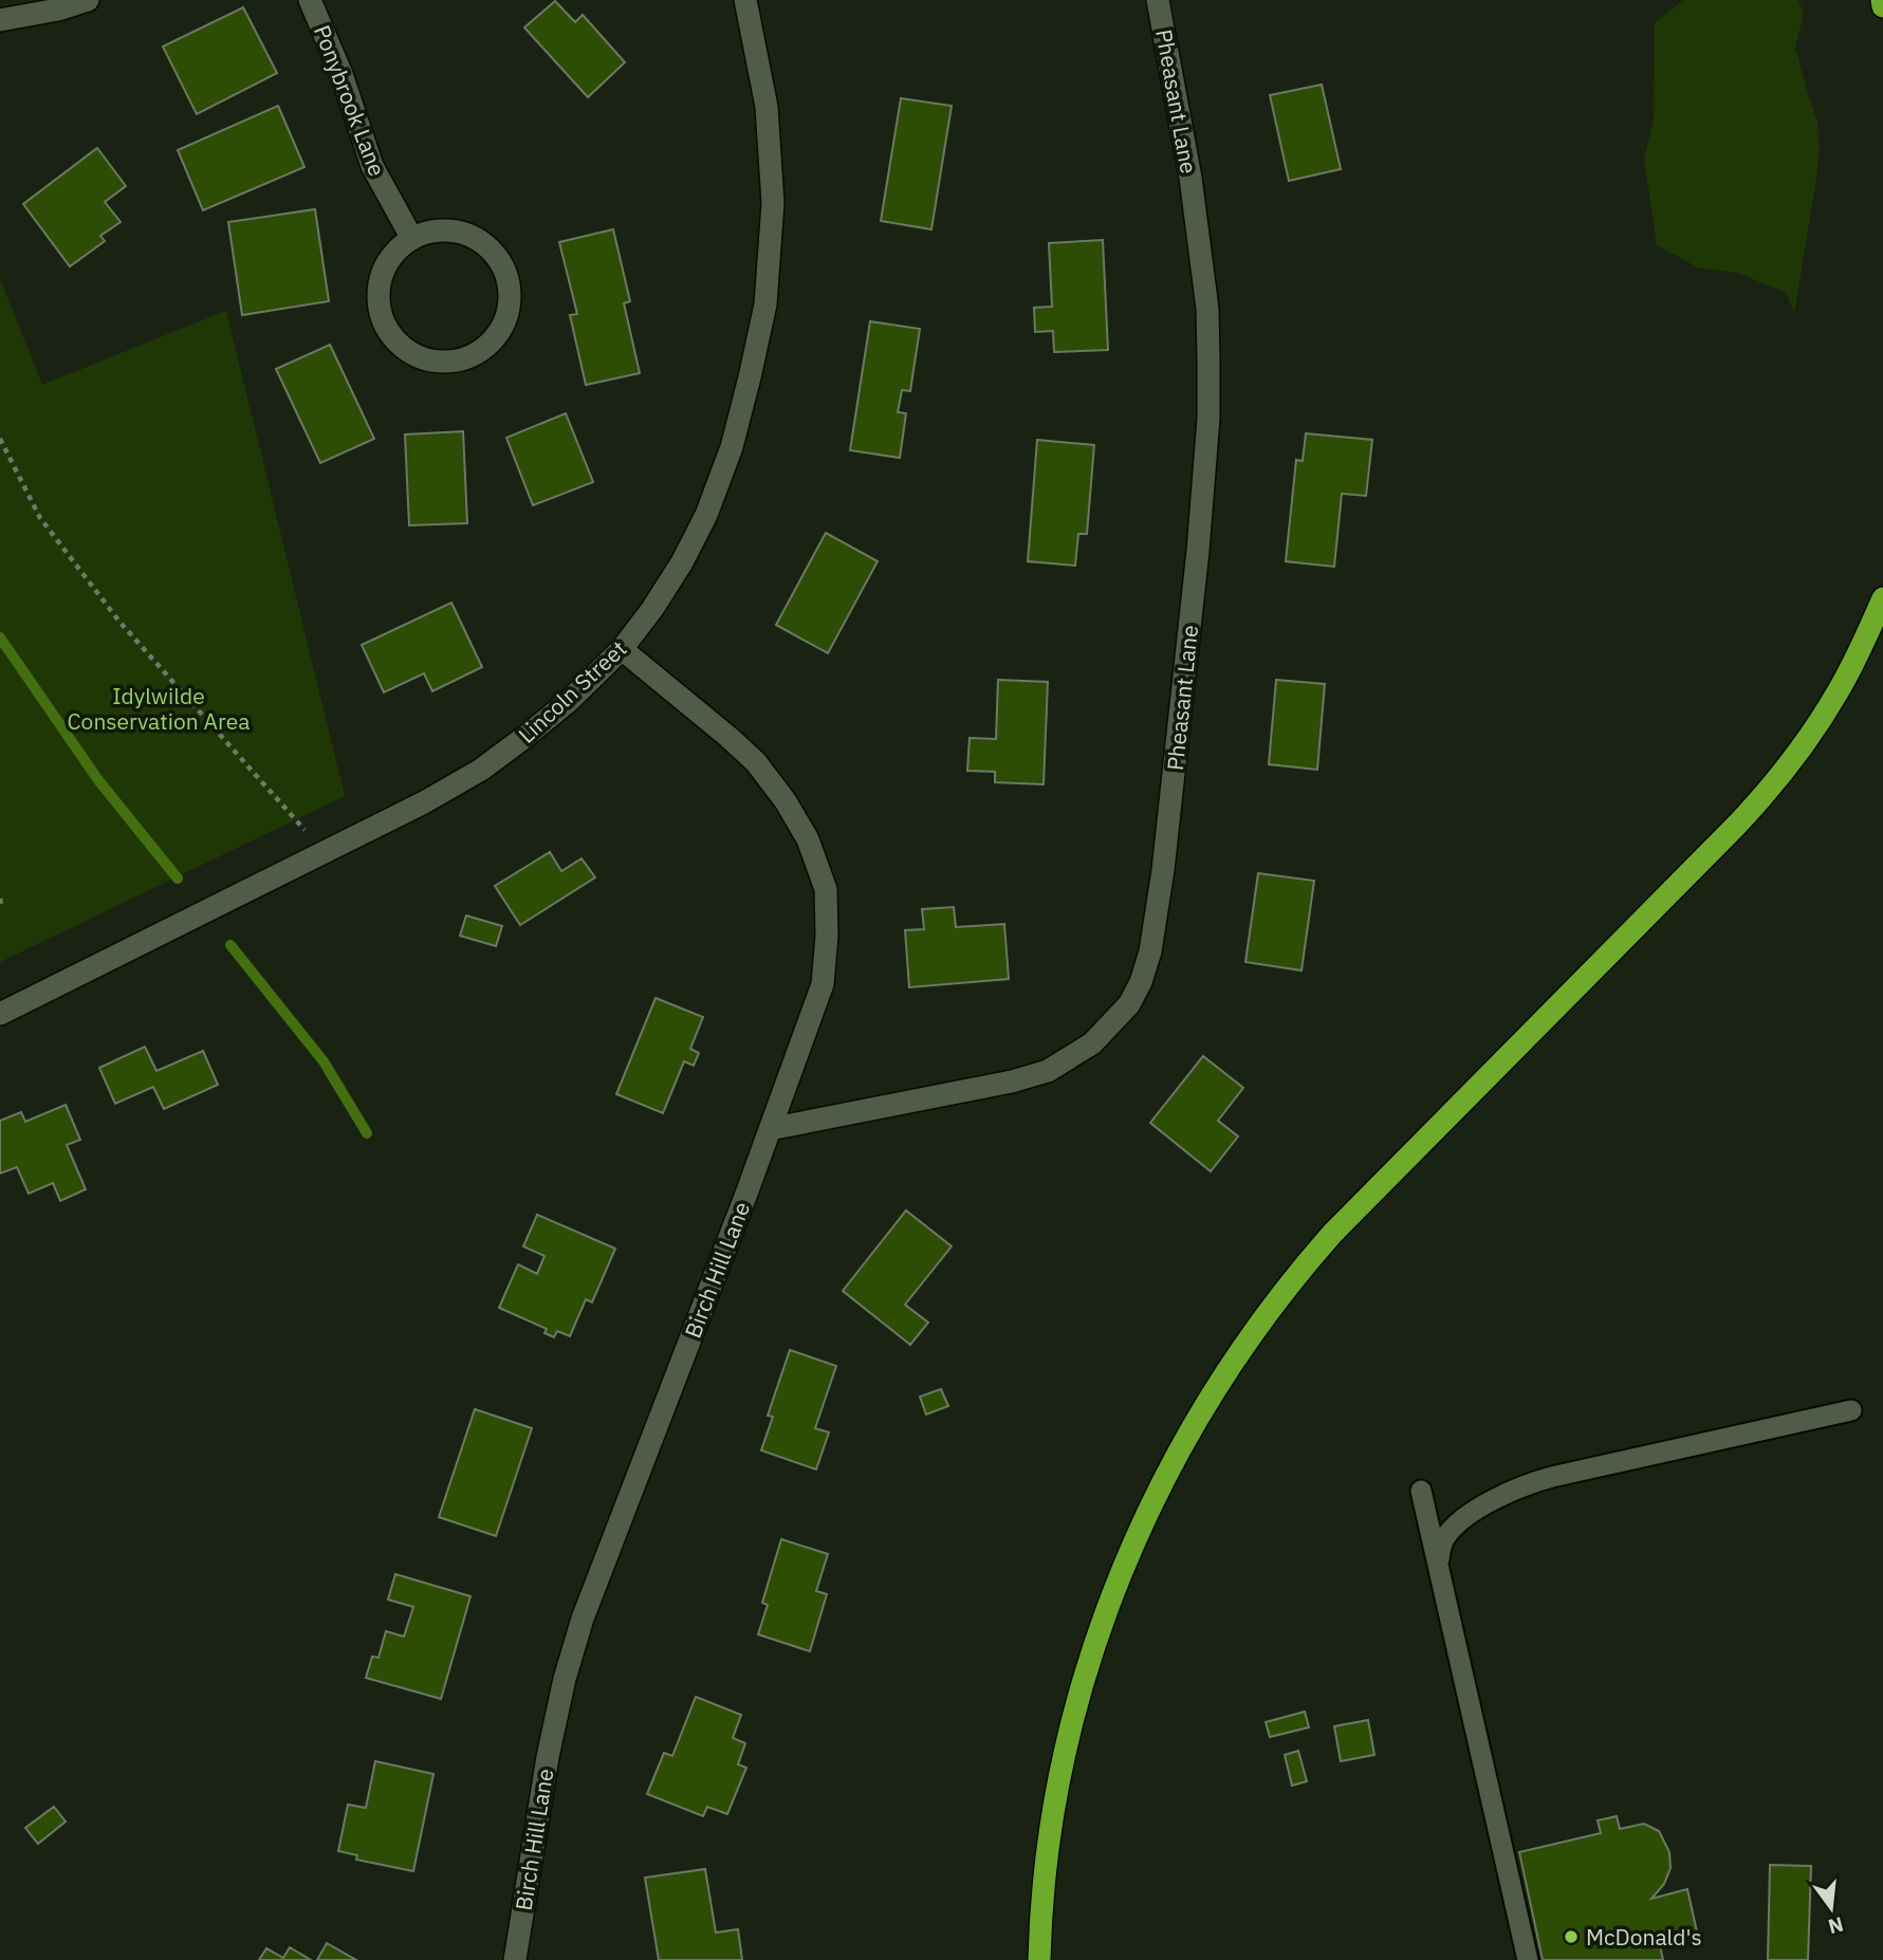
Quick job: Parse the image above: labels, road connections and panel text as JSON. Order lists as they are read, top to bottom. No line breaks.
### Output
{"streets":{"street":["Ponybrook Lane","Pheasant Lane","Lincoln Street","Birch Hill Lane"]},"crossings":[["Pheasant Lane","Birch Hill Lane"],["Lincoln Street","Birch Hill Lane"]],"parks":["Idylwilde Conservation Area"],"places":["McDonald's"],"north":"bottom"}
